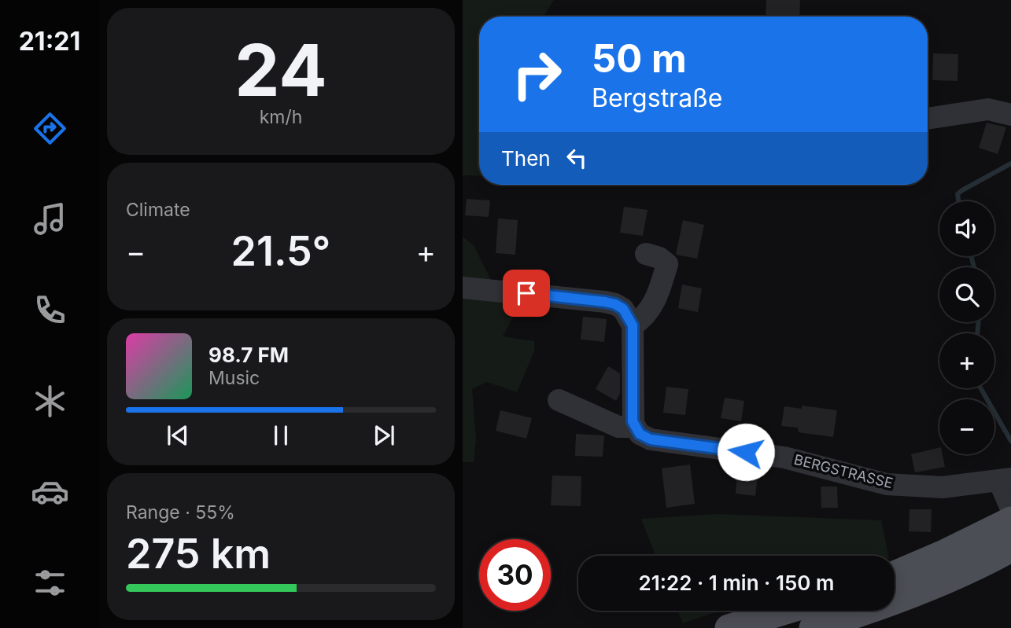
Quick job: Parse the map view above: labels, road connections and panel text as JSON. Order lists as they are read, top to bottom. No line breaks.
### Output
{"streets":{"street":["BERGSTRASSE"]},"page":{"tabs":"21:21","tile":[["24","km/h"],"Climate",["Range · 55%","275 km"]],"turn":["50 m","Bergstraße"],"then":"Then","map_buttons":["+","−"],"heat":["−","21.5°","+"],"song":["98.7 FM","Music"],"limit":"30","trip":"21:22 · 1 min · 150 m"}}
